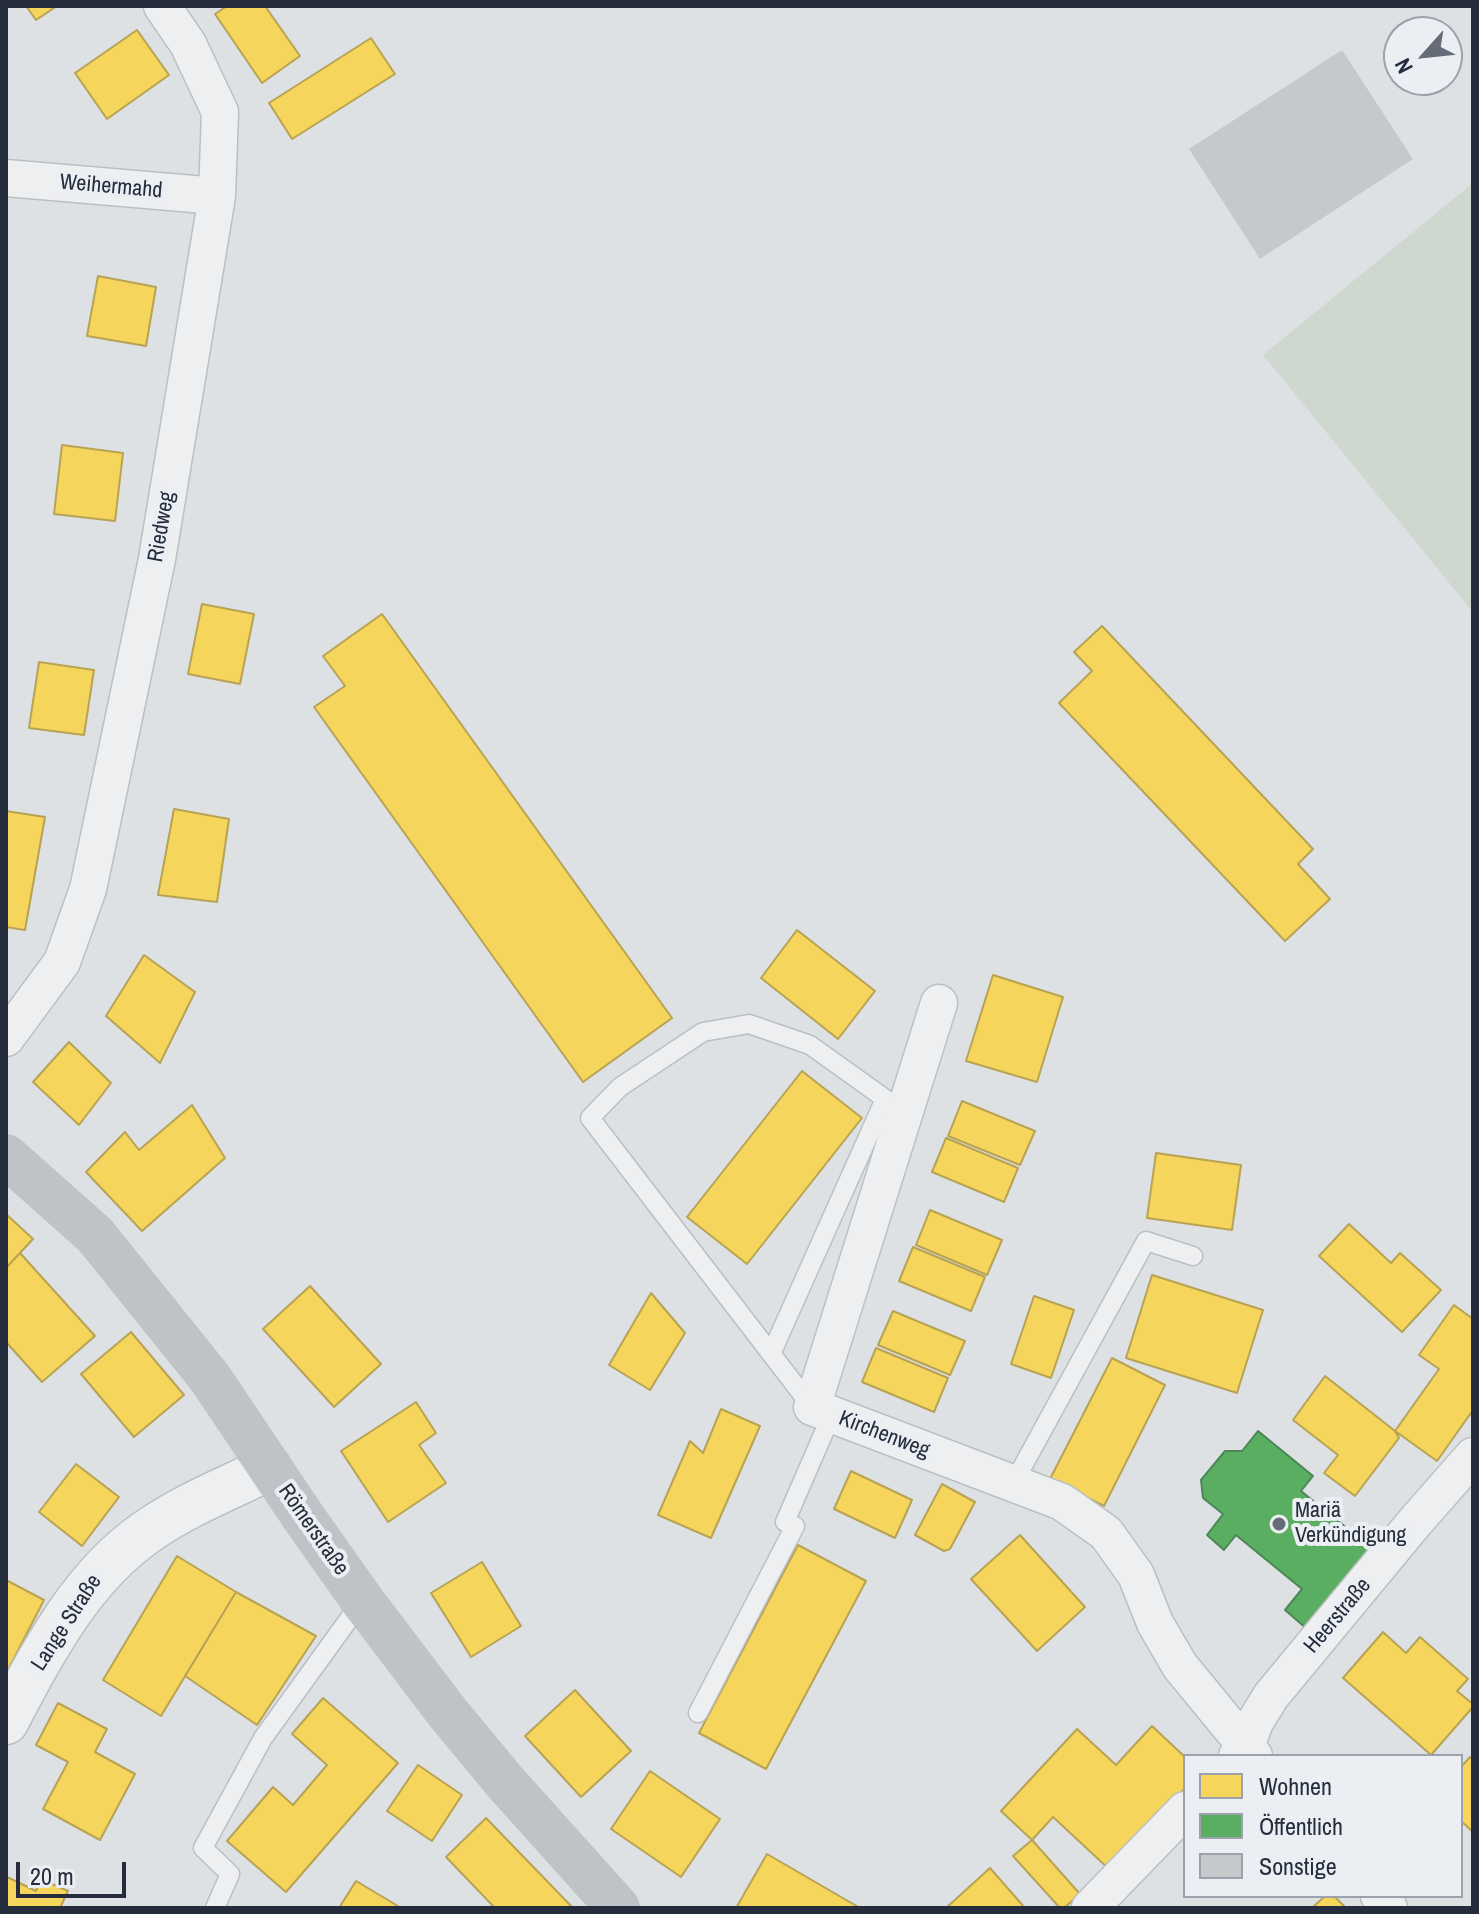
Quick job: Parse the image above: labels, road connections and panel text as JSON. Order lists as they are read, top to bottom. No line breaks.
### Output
{"streets":{"main road":["Römerstraße"],"street":["Weihermahd","Riedweg","Kirchenweg","Heerstraße","Lange Straße"]},"crossings":[["Weihermahd","Riedweg"],["Kirchenweg","Heerstraße"],["Römerstraße","Lange Straße"]],"places":["Mariä Verkündigung"],"legend":["Wohnen","Öffentlich","Sonstige"],"scale_bar":"20 m","north":"bottom left"}
